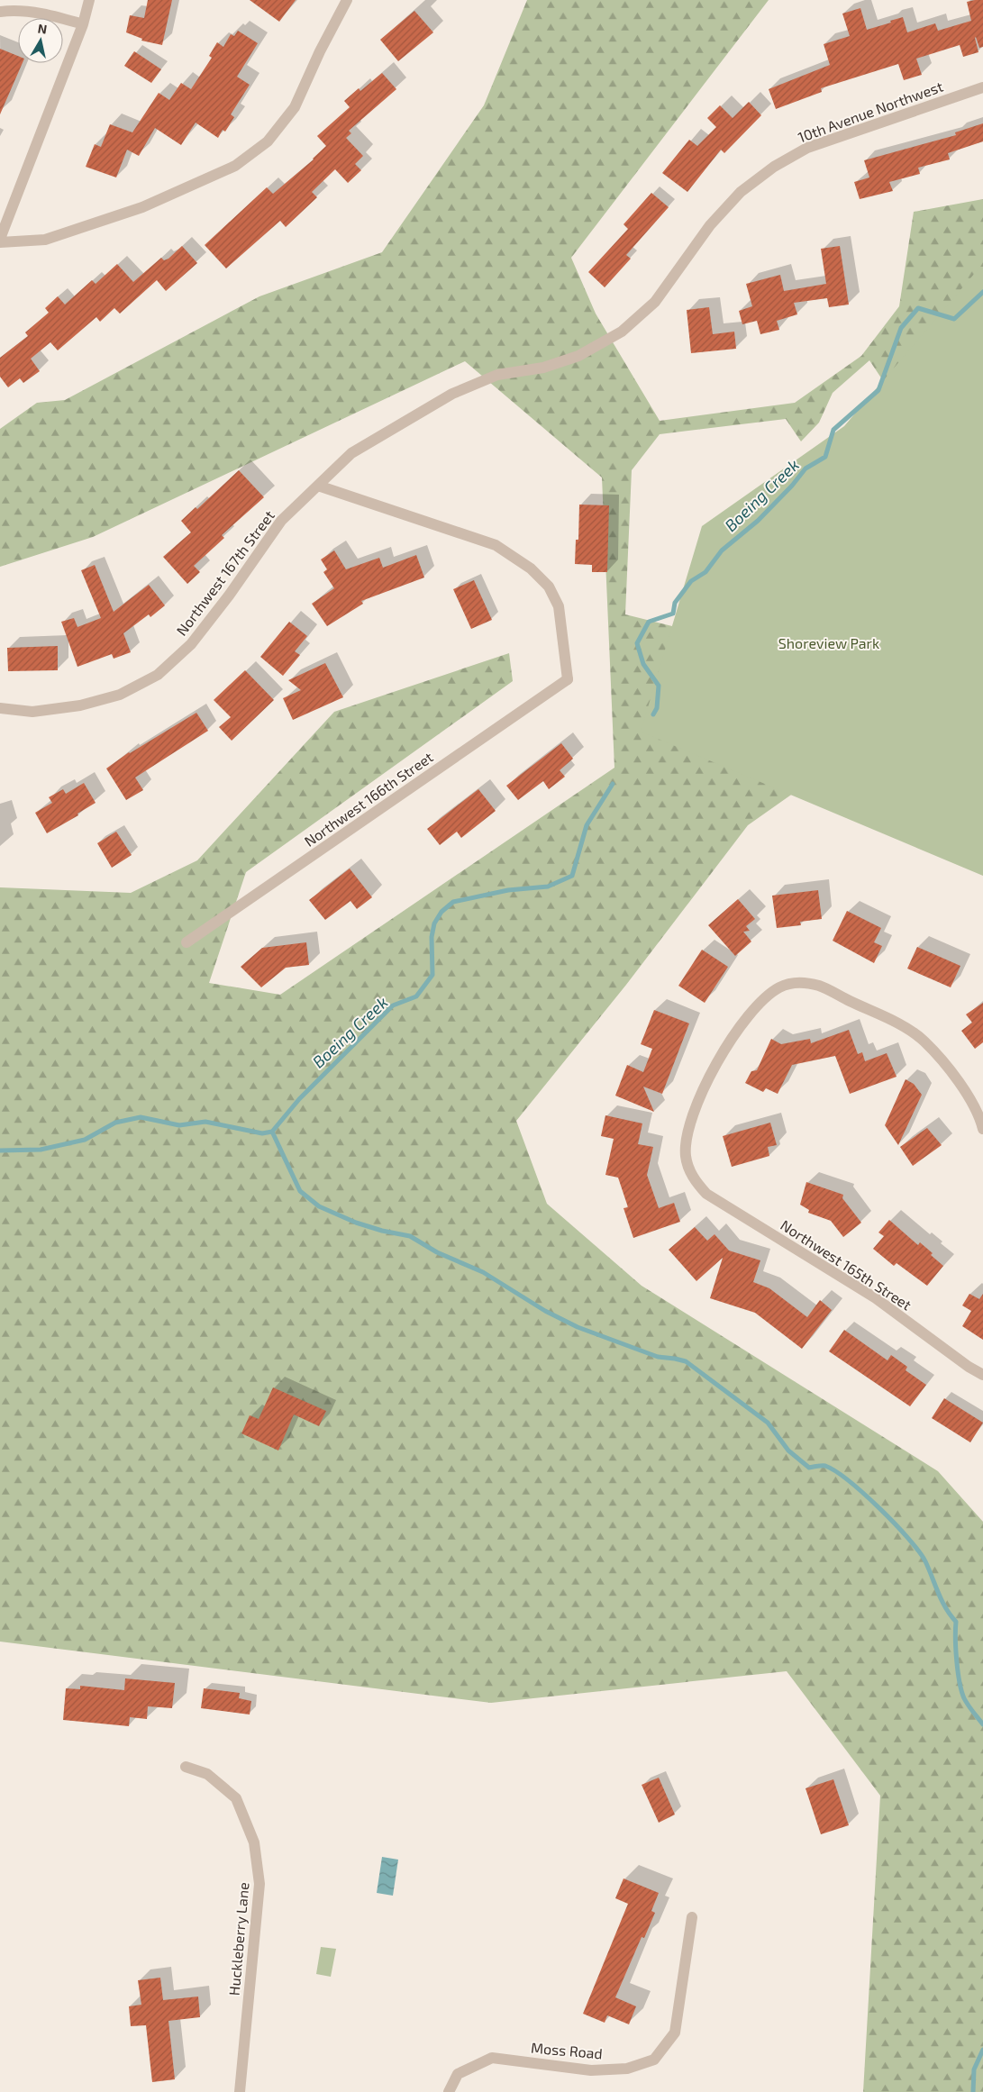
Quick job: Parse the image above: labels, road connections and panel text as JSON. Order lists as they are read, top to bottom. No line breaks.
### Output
{"streets":{"street":["10th Avenue Northwest","Northwest 167th Street","Northwest 166th Street","Northwest 165th Street","Huckleberry Lane","Moss Road"]},"crossings":[["10th Avenue Northwest","Northwest 167th Street"],["10th Avenue Northwest","Northwest 166th Street"],["Northwest 167th Street","Northwest 166th Street"]],"water":["Boeing Creek"],"parks":["Shoreview Park"],"north":"top"}
